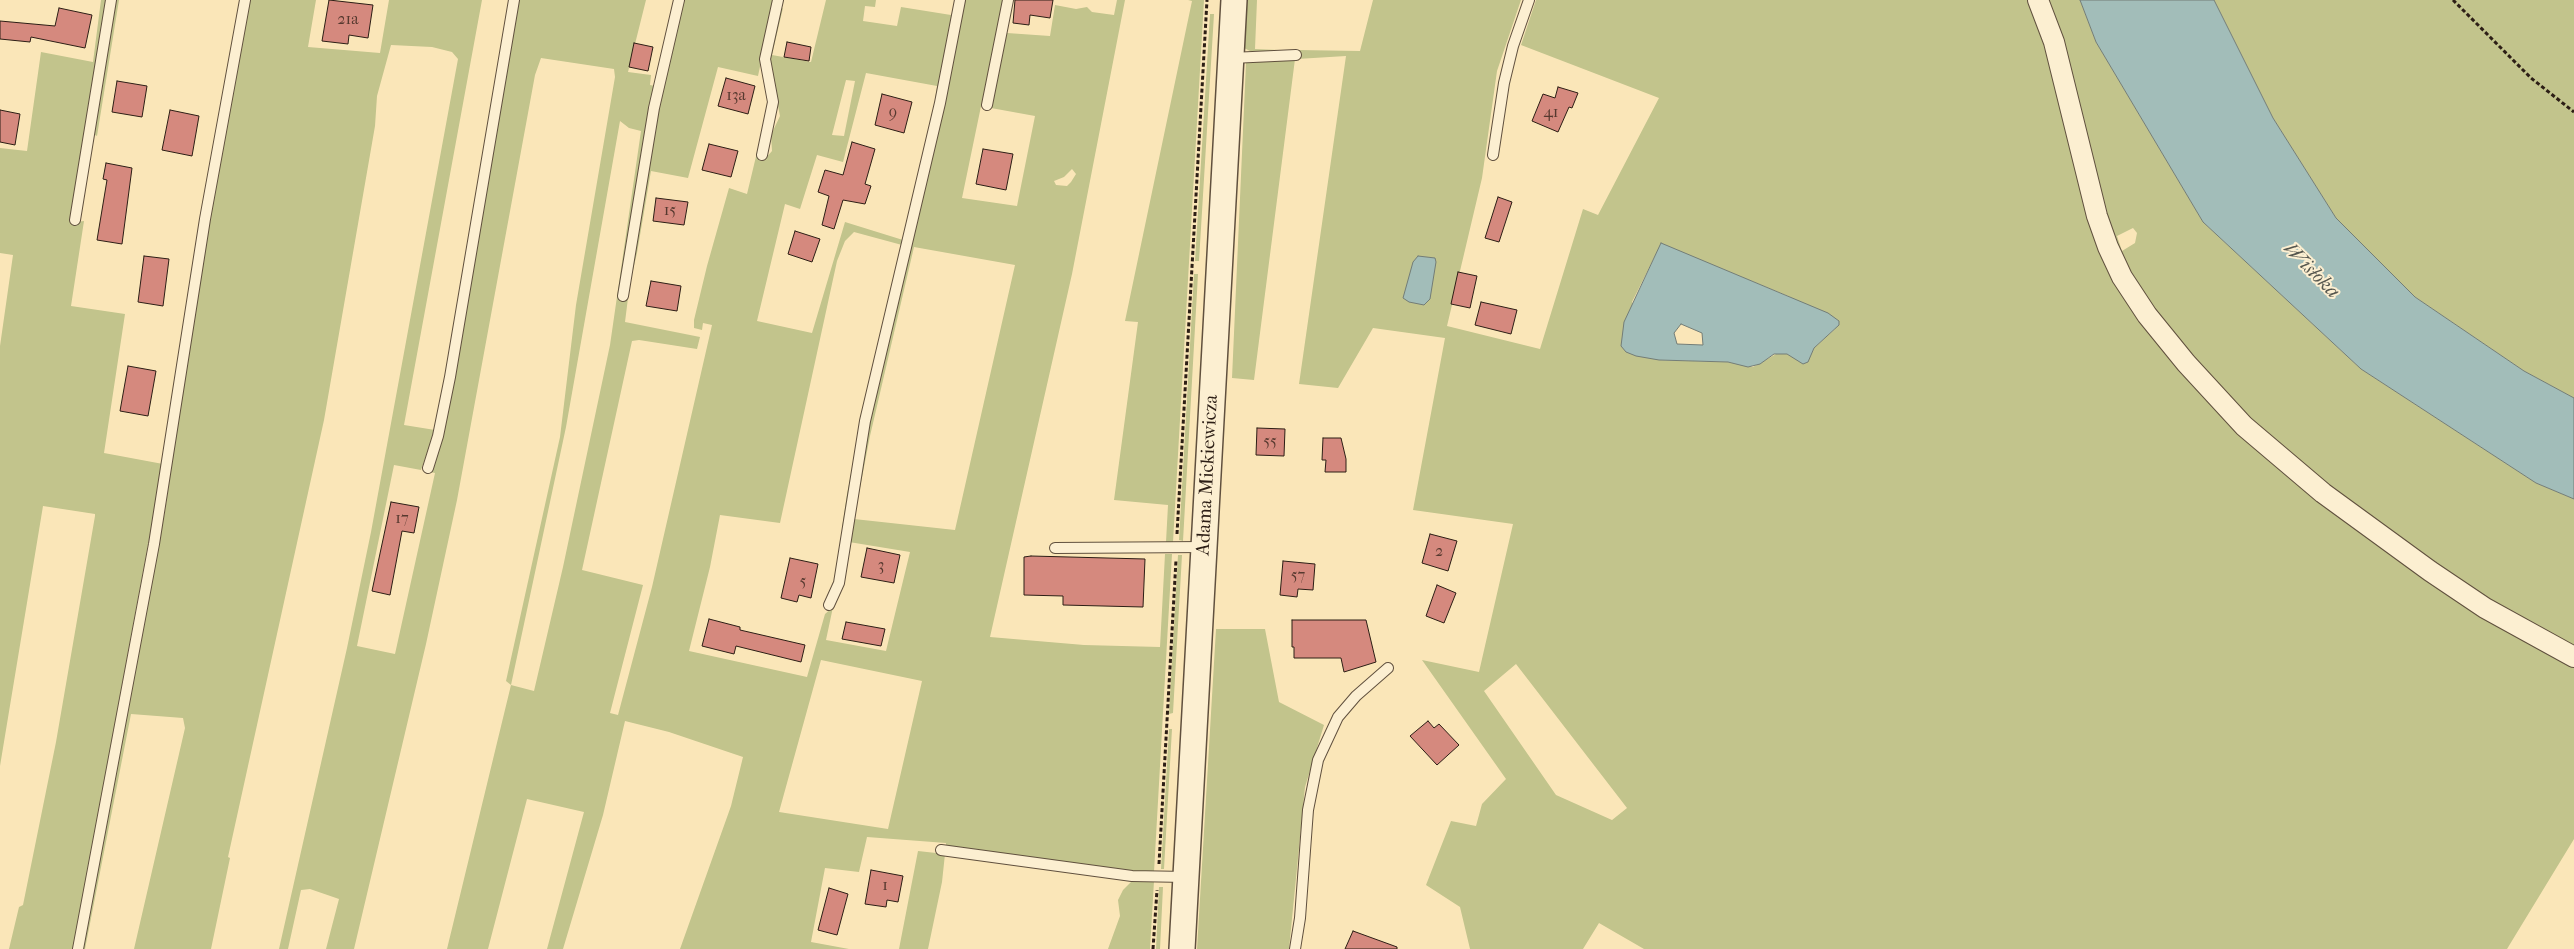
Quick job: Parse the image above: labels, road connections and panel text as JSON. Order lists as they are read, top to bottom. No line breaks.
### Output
{"streets":{"street":["Adama Mickiewicza"]},"water":["Wisłoka"],"house_numbers":["21a","13a","9","41","15","55","17","2","3","57","5","1"]}
